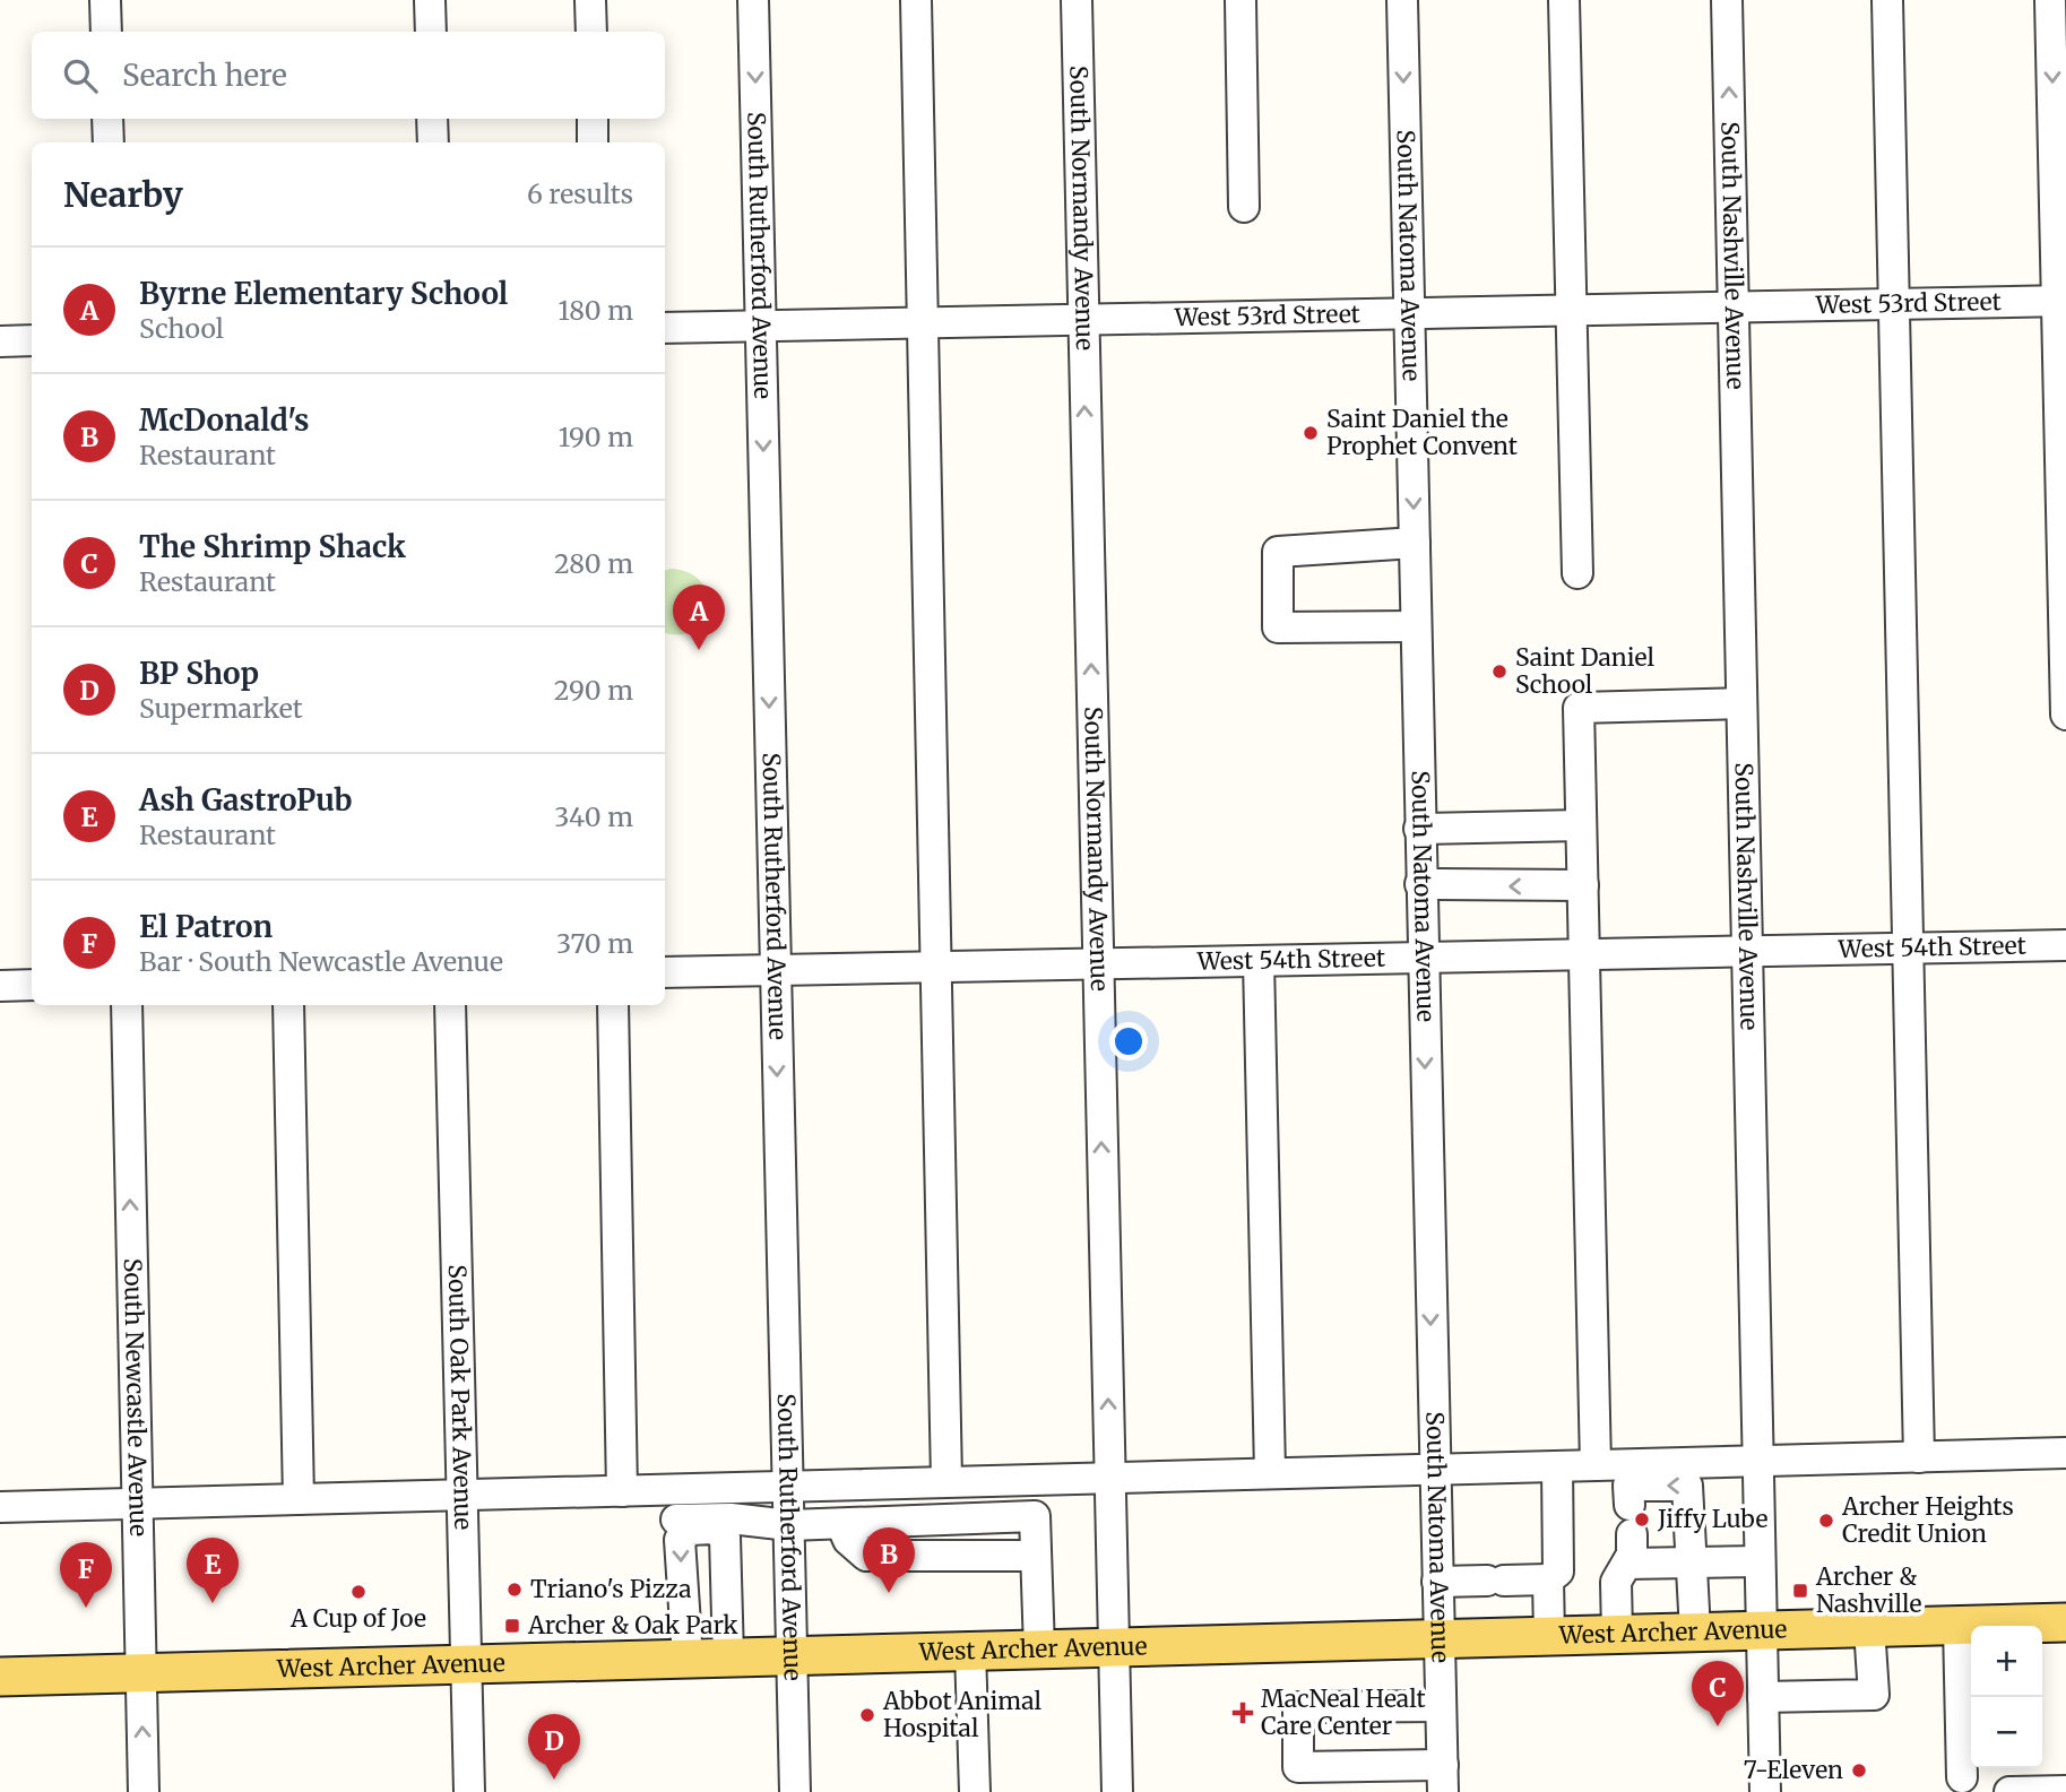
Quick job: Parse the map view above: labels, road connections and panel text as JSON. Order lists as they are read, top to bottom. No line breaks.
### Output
{"streets":{"main road":["West Archer Avenue"],"street":["South Normandy Avenue","South Rutherford Avenue","South Natoma Avenue","South Nashville Avenue","West 53rd Street","West 54th Street","South Newcastle Avenue","South Oak Park Avenue"]},"crossings":[["South Normandy Avenue","West 53rd Street"],["South Normandy Avenue","West 54th Street"],["South Normandy Avenue","West Archer Avenue"],["South Rutherford Avenue","West 53rd Street"],["South Rutherford Avenue","West 54th Street"],["South Rutherford Avenue","West Archer Avenue"],["South Natoma Avenue","West 53rd Street"],["South Natoma Avenue","West 54th Street"],["South Natoma Avenue","West Archer Avenue"],["South Nashville Avenue","West 53rd Street"],["South Nashville Avenue","West 54th Street"],["South Nashville Avenue","West Archer Avenue"],["South Newcastle Avenue","West Archer Avenue"],["South Oak Park Avenue","West Archer Avenue"]],"places":{"other":["Saint Daniel the Prophet Convent","Saint Daniel School","Jiffy Lube","Archer Heights Credit Union","Triano's Pizza","A Cup of Joe","Abbot Animal Hospital","7-Eleven"],"transit":["Archer & Nashville","Archer & Oak Park"],"health":["MacNeal Healt Care Center"]},"page":{"search":"Search here","heading":["Nearby","6 results"],"list":[{"mark":"A","name":"Byrne Elementary School","note":"School","value":"180 m"},{"mark":"B","name":"McDonald's","note":"Restaurant","value":"190 m"},{"mark":"C","name":"The Shrimp Shack","note":"Restaurant","value":"280 m"},{"mark":"D","name":"BP Shop","note":"Supermarket","value":"290 m"},{"mark":"E","name":"Ash GastroPub","note":"Restaurant","value":"340 m"},{"mark":"F","name":"El Patron","note":"Bar · South Newcastle Avenue","value":"370 m"}],"pins":["A","B","E","F","C","D"],"map_buttons":["+","−"]}}
